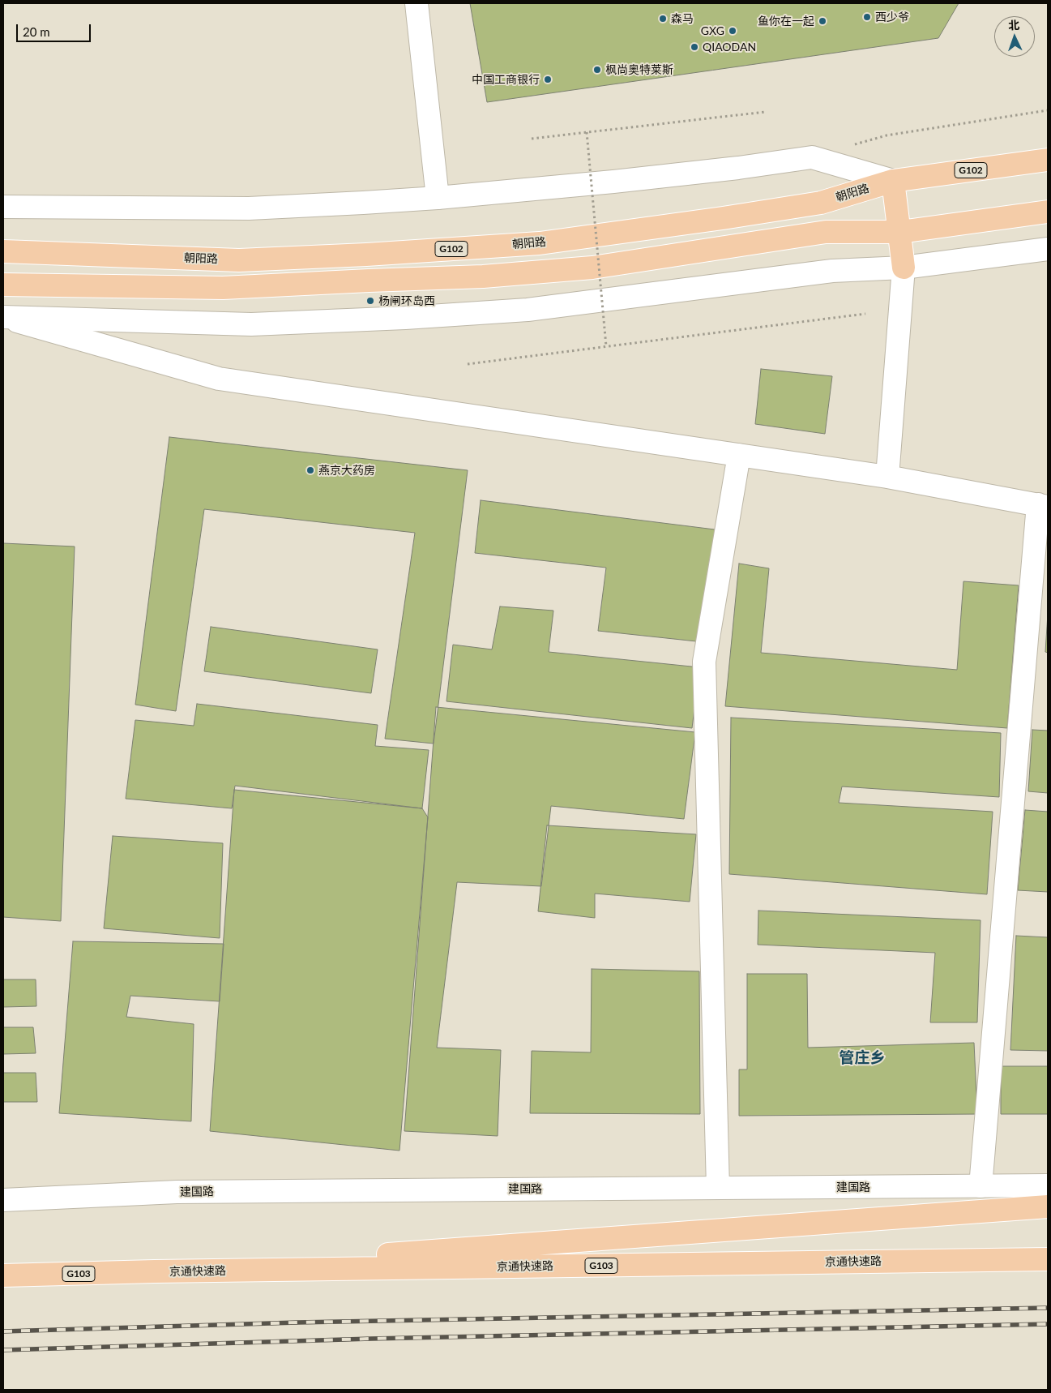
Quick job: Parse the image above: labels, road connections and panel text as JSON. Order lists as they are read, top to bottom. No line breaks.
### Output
{"streets":{"highway":["G102","朝阳路","京通快速路","G103"],"street":["建国路"]},"districts":["管庄乡"],"places":["西少爷","森马","鱼你在一起","GXG","QIAODAN","枫尚奥特莱斯","中国工商银行","杨闸环岛西","燕京大药房"],"scale_bar":"20 m","north":"top"}
